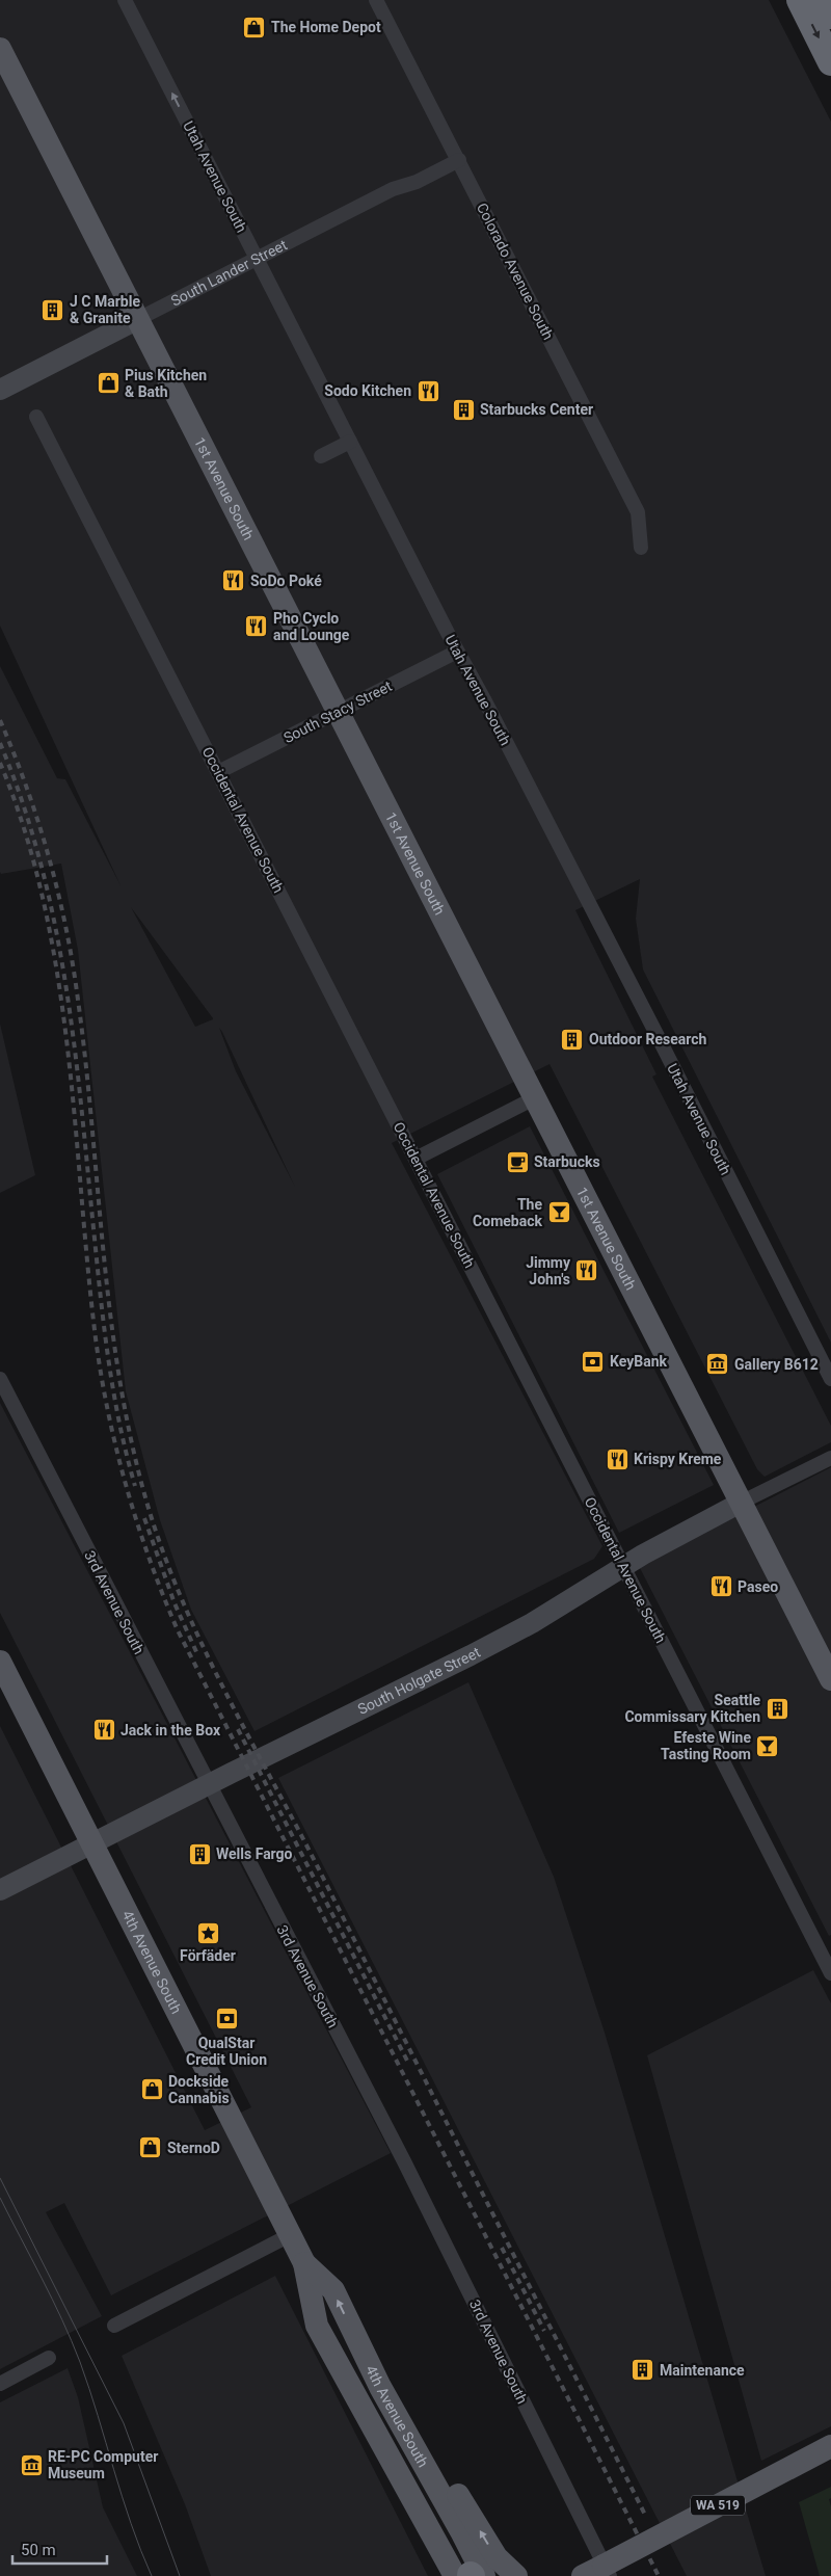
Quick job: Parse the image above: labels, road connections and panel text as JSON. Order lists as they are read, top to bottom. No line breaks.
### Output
{"streets":{"main road":["South Lander Street","1st Avenue South","South Holgate Street","4th Avenue South","WA 519"],"street":["Utah Avenue South","Colorado Avenue South","South Stacy Street","Occidental Avenue South","3rd Avenue South"]},"crossings":[["Utah Avenue South","South Lander Street"],["Utah Avenue South","South Stacy Street"],["Colorado Avenue South","South Lander Street"],["South Lander Street","1st Avenue South"],["1st Avenue South","South Stacy Street"],["1st Avenue South","South Holgate Street"],["South Stacy Street","Occidental Avenue South"],["Occidental Avenue South","South Holgate Street"],["3rd Avenue South","South Holgate Street"],["3rd Avenue South","WA 519"],["South Holgate Street","4th Avenue South"]],"places":{"shop":["The Home Depot","Pius Kitchen & Bath","Dockside Cannabis","SternoD"],"building":["J C Marble & Granite","Starbucks Center","Outdoor Research","Seattle Commissary Kitchen","Wells Fargo","Maintenance"],"restaurant":["Sodo Kitchen","SoDo Poké","Pho Cyclo and Lounge","Jimmy John's","Krispy Kreme","Paseo","Jack in the Box"],"cafe":["Starbucks"],"bar":["The Comeback","Efeste Wine Tasting Room"],"bank":["KeyBank","QualStar Credit Union"],"museum":["Gallery B612","RE-PC Computer Museum"],"place":["Förfäder"]},"scale_bar":"50 m"}
